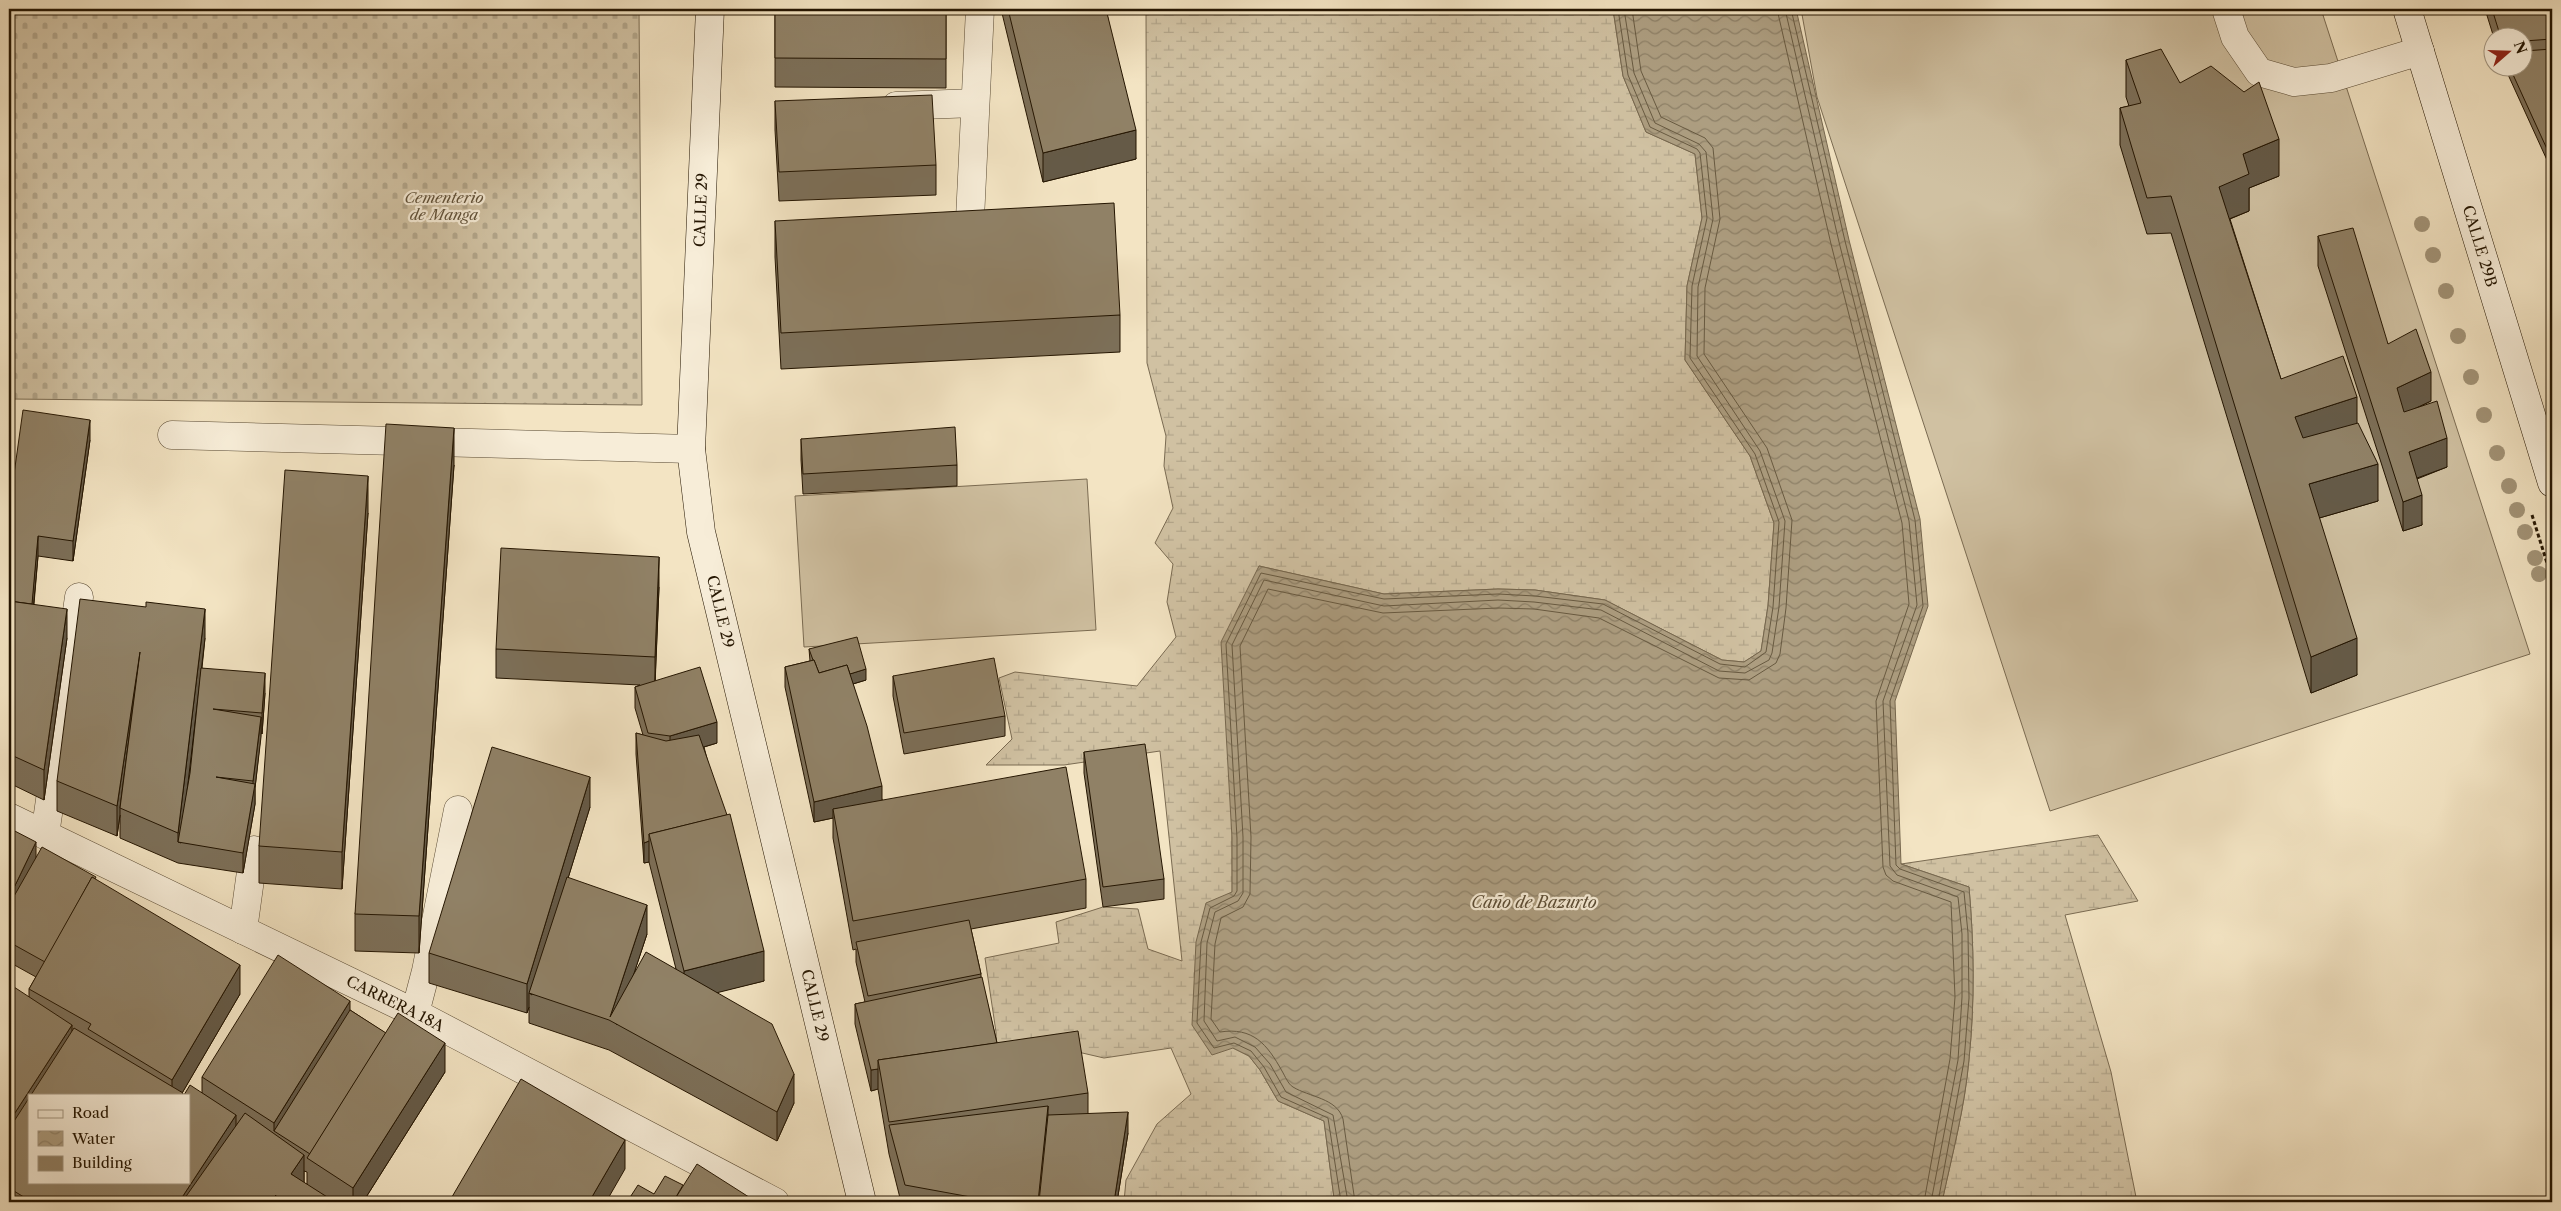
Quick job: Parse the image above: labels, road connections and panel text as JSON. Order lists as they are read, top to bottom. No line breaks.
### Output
{"streets":{"main road":["CALLE 29","CALLE 29B","CARRERA 18A"]},"water":["Caño de Bazurto"],"parks":["Cementerio de Manga"],"legend":["Road","Water","Building"],"north":"right"}
